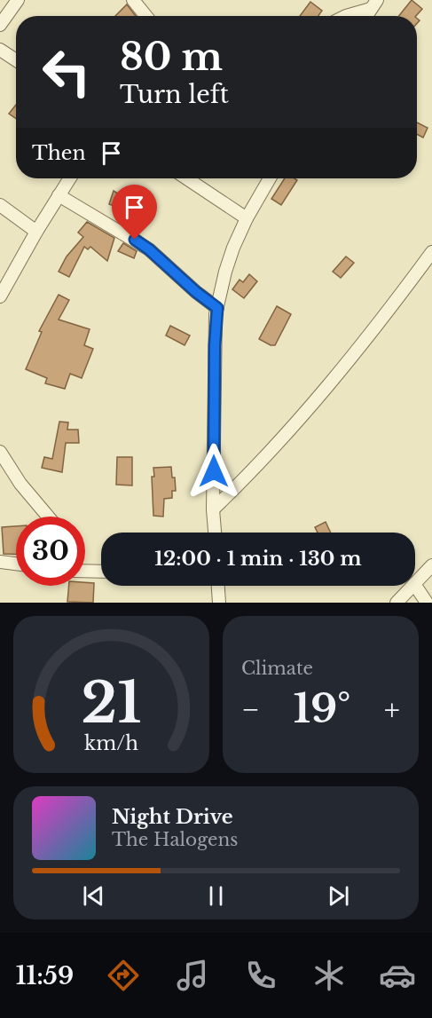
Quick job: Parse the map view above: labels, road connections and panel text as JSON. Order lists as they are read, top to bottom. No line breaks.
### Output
{"page":{"turn":["80 m","Turn left"],"then":"Then","limit":"30","trip":"12:00 · 1 min · 130 m","tile":"Climate","heat":["−","19°","+"],"song":["Night Drive","The Halogens"],"tabs":"11:59","gauge":["21","km/h"]}}
